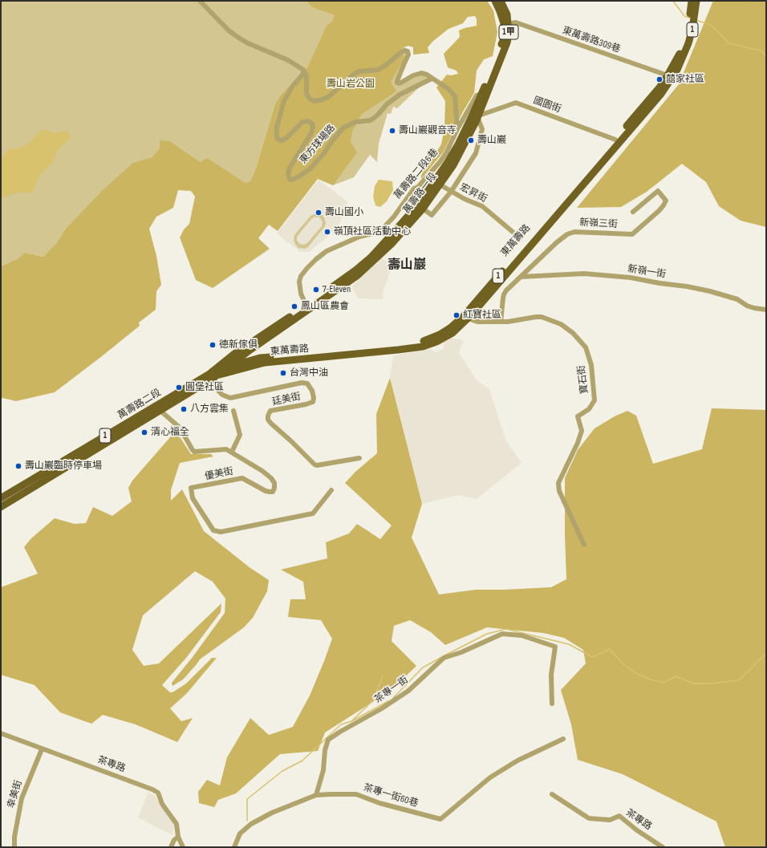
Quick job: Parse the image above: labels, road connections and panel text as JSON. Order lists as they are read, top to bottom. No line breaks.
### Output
{"streets":{"main road":["1","1甲","萬壽路一段","東萬壽路","萬壽路二段"],"street":["東萬壽路309巷","國園街","東方球場路","萬壽路二段6巷","宏昇街","新嶺三街","新嶺一街","寶石街","廷美街","優美街","茶專一街","茶專路","幸美街","茶專一街60巷"]},"crossings":[["東萬壽路309巷","萬壽路一段"],["東萬壽路309巷","東萬壽路"],["國園街","萬壽路一段"],["國園街","東萬壽路"],["萬壽路二段6巷","萬壽路一段"],["萬壽路一段","宏昇街"],["萬壽路一段","東萬壽路"],["萬壽路一段","萬壽路二段"],["新嶺三街","新嶺一街"],["新嶺三街","寶石街"],["東萬壽路","寶石街"],["東萬壽路","廷美街"],["東萬壽路","萬壽路二段"],["廷美街","萬壽路二段"],["萬壽路二段","優美街"],["茶專一街","茶專一街60巷"],["茶專路","幸美街"]],"districts":["壽山巖"],"parks":["壽山岩公園"],"places":["囍家社區","壽山巖觀音寺","壽山巖","壽山國小","嶺頂社區活動中心","7-Eleven","鳳山區農會","紅寶社區","德新傢俱","台灣中油","圓堡社區","八方雲集","清心福全","壽山巖臨時停車場"]}
